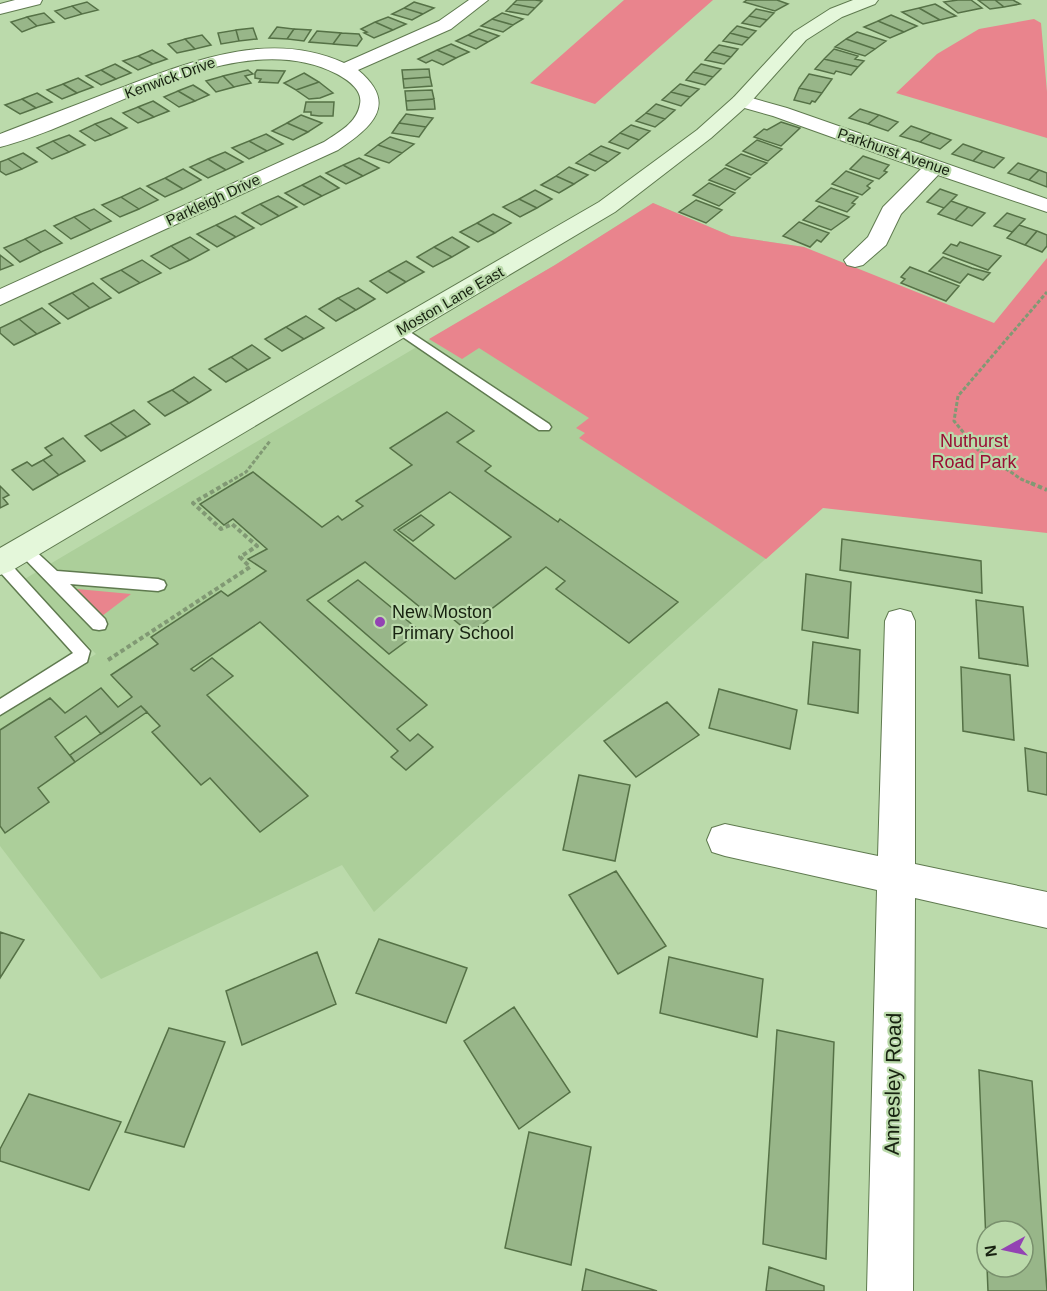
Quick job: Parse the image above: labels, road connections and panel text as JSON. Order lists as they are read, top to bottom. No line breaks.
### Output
{"streets":{"street":["Kenwick Drive","Parkhurst Avenue","Parkleigh Drive","Moston Lane East","Annesley Road"]},"crossings":[["Kenwick Drive","Parkleigh Drive"],["Parkhurst Avenue","Moston Lane East"]],"parks":["Nuthurst Road Park"],"places":["New Moston Primary School"],"north":"left"}
